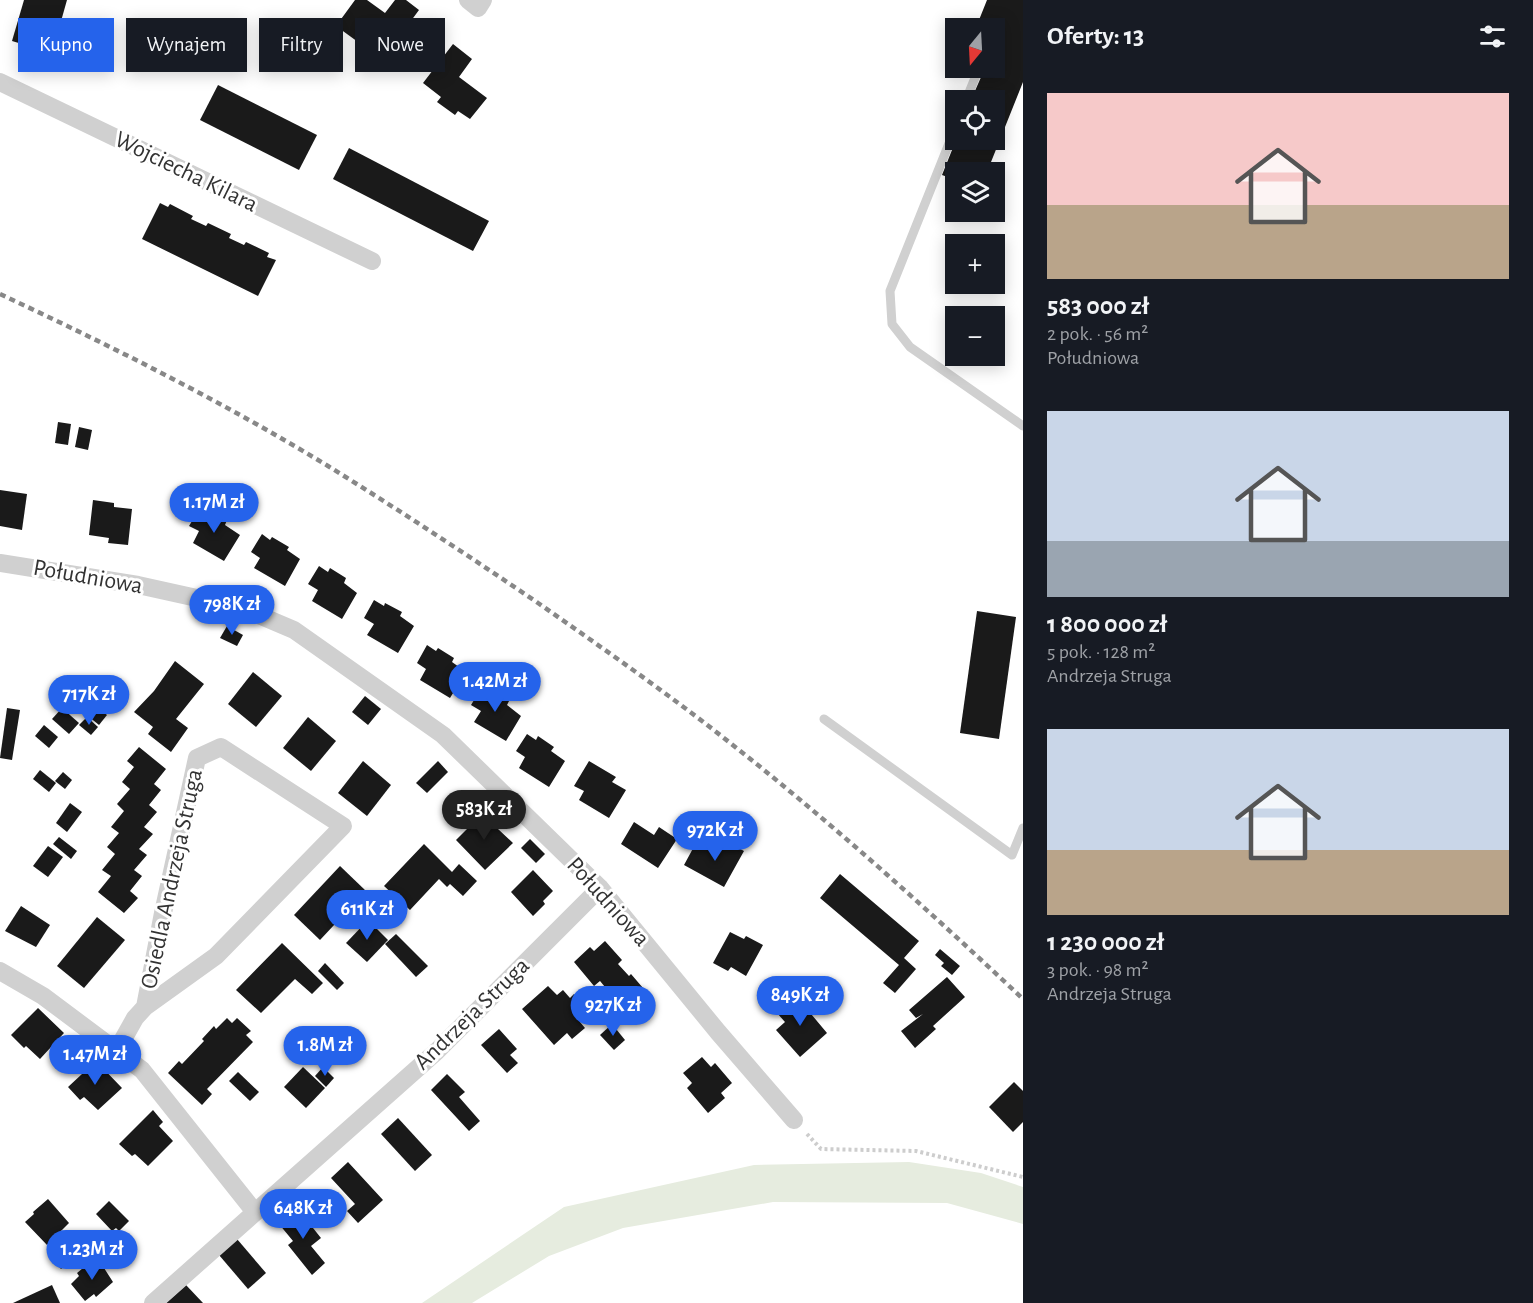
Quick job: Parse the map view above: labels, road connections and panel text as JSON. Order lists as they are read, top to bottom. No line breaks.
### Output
{"streets":{"street":["Wojciecha Kilara","Południowa","Osiedla Andrzeja Struga","Andrzeja Struga"]},"crossings":[["Południowa","Andrzeja Struga"]],"north":"bottom","page":{"heading":"Oferty: 13","map_buttons":["+","−"],"chip":["Kupno","Wynajem","Filtry","Nowe"],"list":[{"name":"583 000 zł","note":"2 pok. · 56 m² · Południowa"},{"name":"1 800 000 zł","note":"5 pok. · 128 m² · Andrzeja Struga"},{"name":"1 230 000 zł","note":"3 pok. · 98 m² · Andrzeja Struga"}],"price":["1.17M zł","798K zł","1.42M zł","717K zł","583K zł","972K zł","611K zł","849K zł","927K zł","1.8M zł","1.47M zł","648K zł","1.23M zł"]}}
